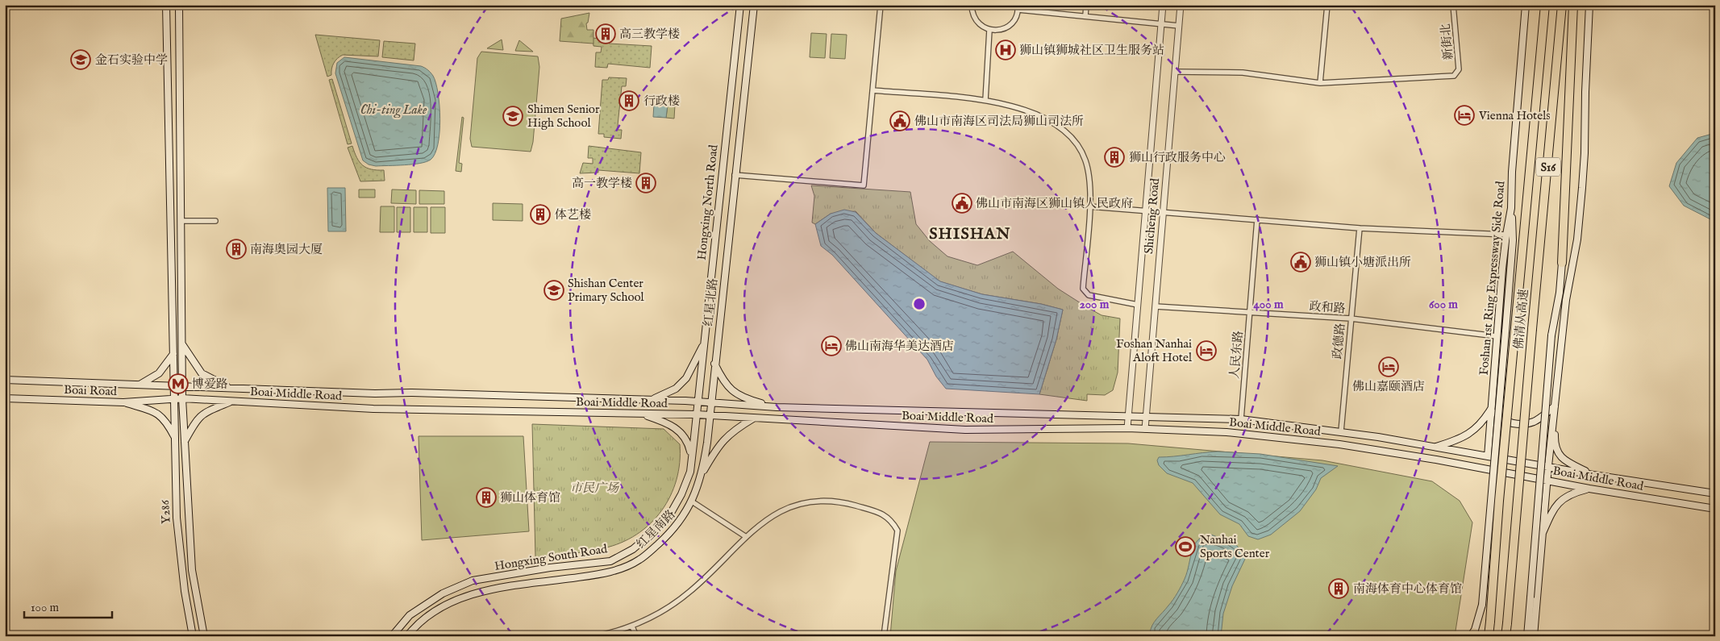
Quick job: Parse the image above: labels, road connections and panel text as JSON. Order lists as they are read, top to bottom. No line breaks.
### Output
{"streets":{"highway":["S16","佛清从高速"],"main road":["Hongxing North Road","Foshan 1st Ring Expressway Side Road","红星北路","Boai Road","Boai Middle Road","Y286","红星南路","Hongxing South Road"],"street":["新街北","Shicheng Road","政和路","政德路","人民东路"]},"crossings":[["Hongxing North Road","红星北路"],["Hongxing North Road","Boai Middle Road"],["Hongxing North Road","Hongxing South Road"],["Shicheng Road","政和路"],["Shicheng Road","Boai Middle Road"],["Foshan 1st Ring Expressway Side Road","政和路"],["Foshan 1st Ring Expressway Side Road","Boai Middle Road"],["红星北路","红星南路"],["政和路","政德路"],["政和路","人民东路"],["政德路","Boai Middle Road"],["人民东路","Boai Middle Road"],["Boai Road","Boai Middle Road"],["Boai Road","Y286"],["Boai Middle Road","Y286"],["Boai Middle Road","红星南路"],["Boai Middle Road","Hongxing South Road"]],"districts":["SHISHAN"],"water":["Chi-ting Lake"],"parks":["市民广场"],"places":{"building":["高三教学楼","行政楼","狮山行政服务中心","高一教学楼","体艺楼","南海奥园大厦","狮山体育馆","南海体育中心体育馆"],"hospital":["狮山镇狮城社区卫生服务站"],"school or university":["金石实验中学","Shimen Senior High School","Shishan Center Primary School"],"hotel":["Vienna Hotels","佛山南海华美达酒店","Foshan Nanhai Aloft Hotel","佛山嘉颐酒店"],"public building":["佛山市南海区司法局狮山司法所","佛山市南海区狮山镇人民政府","狮山镇小塘派出所"],"metro station":["博爱路"],"sports":["Nanhai Sports Center"]},"scale_bar":"100 m","rings":["200 m","400 m","600 m"]}
